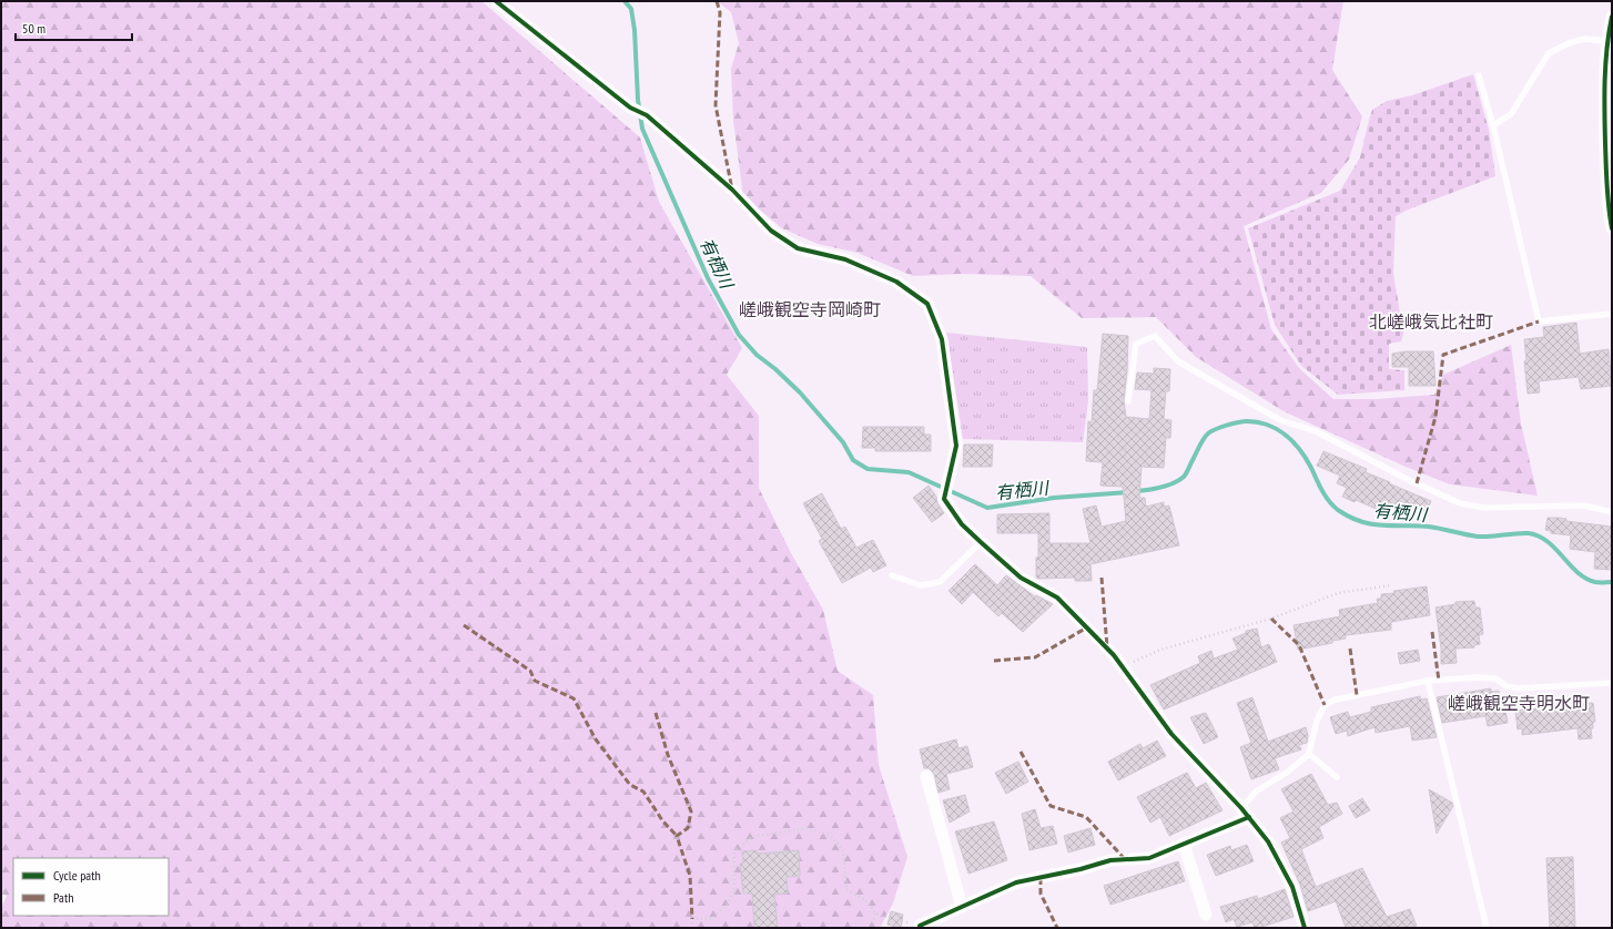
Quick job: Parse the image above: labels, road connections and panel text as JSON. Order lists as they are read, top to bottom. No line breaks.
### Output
{"districts":["嵯峨観空寺岡崎町","北嵯峨気比社町","嵯峨観空寺明水町"],"water":["有栖川"],"legend":["Cycle path","Path"],"scale_bar":"50 m"}
